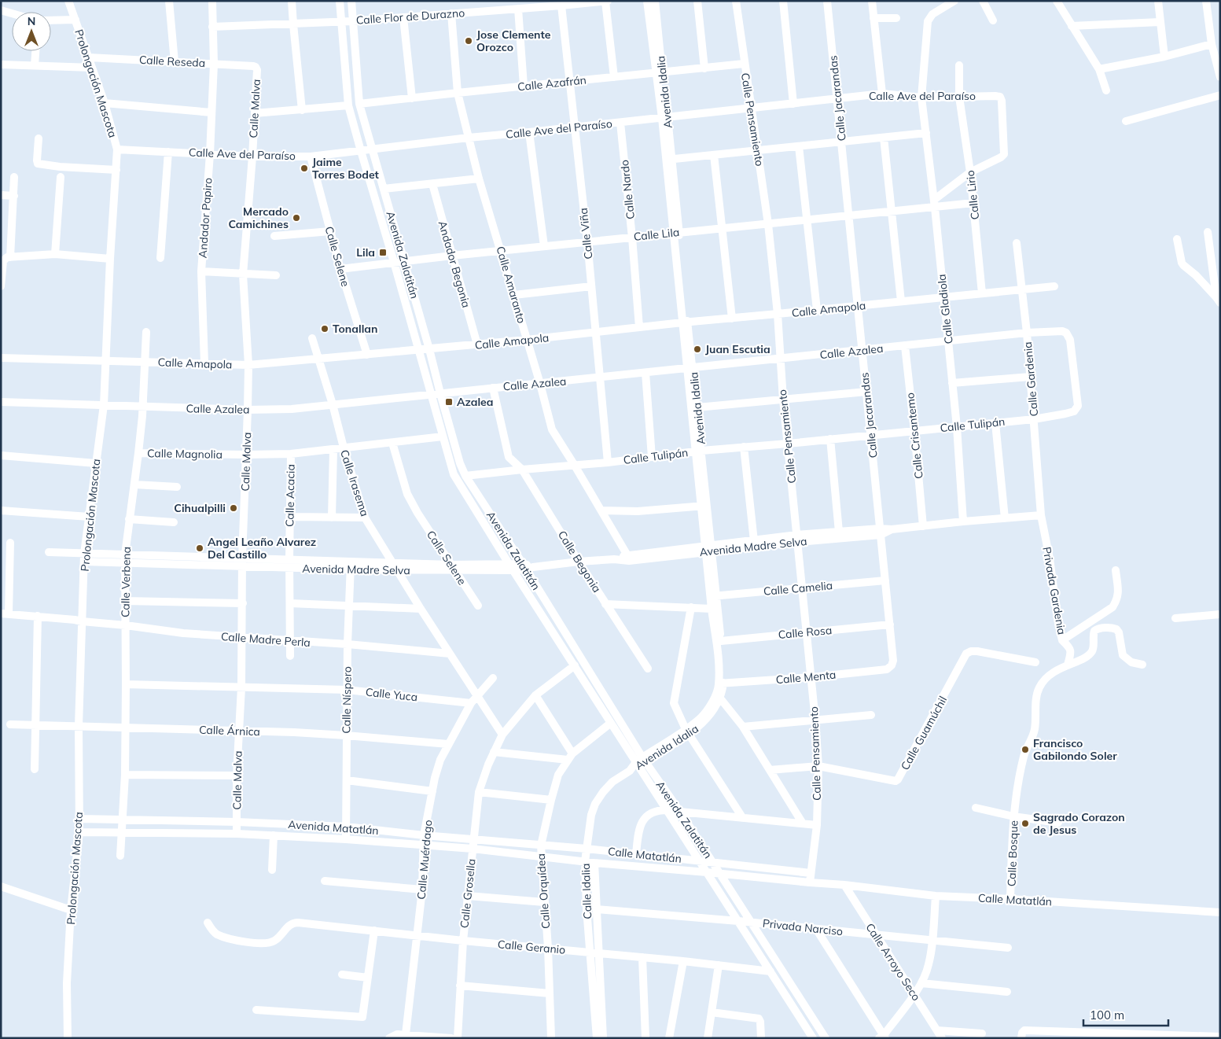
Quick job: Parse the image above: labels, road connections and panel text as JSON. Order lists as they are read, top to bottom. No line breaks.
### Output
{"streets":{"street":["Calle Flor de Durazno","Calle Reseda","Prolongación Mascota","Calle Azafrán","Avenida Idalia","Calle Ave del Paraíso","Calle Jacarandas","Calle Malva","Calle Pensamiento","Calle Nardo","Calle Lirio","Andador Papiro","Calle Viña","Calle Lila","Avenida Zalatitán","Calle Selene","Andador Begonia","Calle Amaranto","Calle Amapola","Calle Gladiola","Calle Azalea","Calle Gardenia","Calle Tulipán","Calle Crisantemo","Calle Magnolia","Calle Irasema","Calle Acacia","Avenida Madre Selva","Calle Begonia","Calle Verbena","Calle Camelia","Privada Gardenia","Calle Rosa","Calle Madre Perla","Calle Menta","Calle Yuca","Calle Níspero","Calle Árnica","Calle Guamúchil","Avenida Matatlán","Calle Bosque","Calle Matatlán","Calle Muérdago","Calle Orquídea","Calle Idalia","Calle Grosella","Privada Narciso","Calle Geranio","Calle Arroyo Seco"]},"crossings":[["Calle Flor de Durazno","Andador Papiro"],["Calle Flor de Durazno","Calle Viña"],["Calle Flor de Durazno","Avenida Zalatitán"],["Calle Flor de Durazno","Calle Amaranto"],["Calle Reseda","Prolongación Mascota"],["Calle Reseda","Calle Malva"],["Calle Reseda","Andador Papiro"],["Prolongación Mascota","Calle Ave del Paraíso"],["Prolongación Mascota","Calle Amapola"],["Prolongación Mascota","Calle Azalea"],["Prolongación Mascota","Avenida Madre Selva"],["Prolongación Mascota","Calle Madre Perla"],["Prolongación Mascota","Calle Árnica"],["Prolongación Mascota","Avenida Matatlán"],["Calle Azafrán","Avenida Idalia"],["Calle Azafrán","Calle Pensamiento"],["Calle Azafrán","Calle Viña"],["Calle Azafrán","Avenida Zalatitán"],["Calle Azafrán","Calle Amaranto"],["Avenida Idalia","Calle Ave del Paraíso"],["Avenida Idalia","Calle Lila"],["Avenida Idalia","Avenida Zalatitán"],["Avenida Idalia","Calle Amapola"],["Avenida Idalia","Calle Azalea"],["Avenida Idalia","Calle Tulipán"],["Avenida Idalia","Avenida Madre Selva"],["Avenida Idalia","Calle Camelia"],["Avenida Idalia","Calle Rosa"],["Avenida Idalia","Calle Menta"],["Avenida Idalia","Calle Idalia"],["Calle Ave del Paraíso","Calle Jacarandas"],["Calle Ave del Paraíso","Calle Malva"],["Calle Ave del Paraíso","Calle Pensamiento"],["Calle Ave del Paraíso","Calle Nardo"],["Calle Ave del Paraíso","Calle Lirio"],["Calle Ave del Paraíso","Andador Papiro"],["Calle Ave del Paraíso","Calle Viña"],["Calle Ave del Paraíso","Avenida Zalatitán"],["Calle Ave del Paraíso","Calle Selene"],["Calle Ave del Paraíso","Calle Amaranto"],["Calle Ave del Paraíso","Calle Gladiola"],["Calle Jacarandas","Calle Lila"],["Calle Jacarandas","Calle Amapola"],["Calle Jacarandas","Calle Azalea"],["Calle Jacarandas","Calle Tulipán"],["Calle Jacarandas","Avenida Madre Selva"],["Calle Jacarandas","Calle Camelia"],["Calle Jacarandas","Calle Rosa"],["Calle Jacarandas","Calle Menta"],["Calle Malva","Calle Amapola"],["Calle Malva","Calle Azalea"],["Calle Malva","Calle Magnolia"],["Calle Malva","Avenida Madre Selva"],["Calle Malva","Calle Madre Perla"],["Calle Malva","Calle Yuca"],["Calle Malva","Calle Árnica"],["Calle Malva","Avenida Matatlán"],["Calle Pensamiento","Calle Lila"],["Calle Pensamiento","Calle Amapola"],["Calle Pensamiento","Calle Azalea"],["Calle Pensamiento","Calle Tulipán"],["Calle Pensamiento","Avenida Madre Selva"],["Calle Pensamiento","Calle Camelia"],["Calle Pensamiento","Calle Rosa"],["Calle Pensamiento","Calle Menta"],["Calle Pensamiento","Calle Guamúchil"],["Calle Pensamiento","Calle Matatlán"],["Calle Nardo","Calle Lila"],["Calle Nardo","Calle Amapola"],["Calle Lirio","Calle Lila"],["Calle Lirio","Calle Amapola"],["Andador Papiro","Calle Amapola"],["Calle Viña","Calle Lila"],["Calle Viña","Calle Amapola"],["Calle Viña","Calle Azalea"],["Calle Viña","Calle Tulipán"],["Calle Lila","Avenida Zalatitán"],["Calle Lila","Calle Selene"],["Calle Lila","Andador Begonia"],["Calle Lila","Calle Amaranto"],["Calle Lila","Calle Gladiola"],["Avenida Zalatitán","Calle Amapola"],["Avenida Zalatitán","Calle Azalea"],["Avenida Zalatitán","Calle Tulipán"],["Avenida Zalatitán","Calle Magnolia"],["Avenida Zalatitán","Avenida Madre Selva"],["Avenida Zalatitán","Calle Matatlán"],["Avenida Zalatitán","Calle Orquídea"],["Avenida Zalatitán","Calle Idalia"],["Avenida Zalatitán","Calle Grosella"],["Avenida Zalatitán","Privada Narciso"],["Avenida Zalatitán","Calle Geranio"],["Calle Selene","Calle Amapola"],["Calle Selene","Calle Magnolia"],["Calle Selene","Avenida Madre Selva"],["Andador Begonia","Calle Amapola"],["Calle Amaranto","Calle Amapola"],["Calle Amaranto","Calle Azalea"],["Calle Amaranto","Calle Tulipán"],["Calle Amaranto","Avenida Madre Selva"],["Calle Amapola","Calle Gladiola"],["Calle Amapola","Calle Gardenia"],["Calle Amapola","Calle Irasema"],["Calle Amapola","Calle Verbena"],["Calle Gladiola","Calle Azalea"],["Calle Gladiola","Calle Tulipán"],["Calle Gladiola","Avenida Madre Selva"],["Calle Azalea","Calle Gardenia"],["Calle Azalea","Calle Tulipán"],["Calle Azalea","Calle Crisantemo"],["Calle Azalea","Calle Irasema"],["Calle Azalea","Calle Verbena"],["Calle Gardenia","Calle Tulipán"],["Calle Gardenia","Avenida Madre Selva"],["Calle Gardenia","Privada Gardenia"],["Calle Tulipán","Calle Crisantemo"],["Calle Tulipán","Calle Begonia"],["Calle Crisantemo","Avenida Madre Selva"],["Calle Magnolia","Calle Irasema"],["Calle Magnolia","Calle Acacia"],["Calle Magnolia","Calle Verbena"],["Calle Irasema","Avenida Madre Selva"],["Calle Irasema","Calle Madre Perla"],["Calle Irasema","Calle Muérdago"],["Calle Irasema","Calle Grosella"],["Calle Acacia","Avenida Madre Selva"],["Calle Acacia","Calle Madre Perla"],["Avenida Madre Selva","Calle Begonia"],["Avenida Madre Selva","Calle Verbena"],["Avenida Madre Selva","Privada Gardenia"],["Avenida Madre Selva","Calle Níspero"],["Calle Verbena","Calle Madre Perla"],["Calle Verbena","Calle Yuca"],["Calle Verbena","Calle Árnica"],["Calle Verbena","Avenida Matatlán"],["Calle Madre Perla","Calle Níspero"],["Calle Yuca","Calle Níspero"],["Calle Yuca","Calle Muérdago"],["Calle Níspero","Calle Árnica"],["Calle Níspero","Avenida Matatlán"],["Calle Árnica","Calle Muérdago"],["Avenida Matatlán","Calle Matatlán"],["Avenida Matatlán","Calle Muérdago"],["Avenida Matatlán","Calle Orquídea"],["Avenida Matatlán","Calle Idalia"],["Avenida Matatlán","Calle Grosella"],["Calle Bosque","Calle Matatlán"],["Calle Matatlán","Calle Idalia"],["Calle Matatlán","Calle Arroyo Seco"],["Calle Muérdago","Calle Geranio"],["Calle Orquídea","Calle Geranio"],["Calle Idalia","Privada Narciso"],["Calle Idalia","Calle Geranio"],["Calle Grosella","Calle Geranio"],["Privada Narciso","Calle Arroyo Seco"]],"places":{"other":["Jose Clemente Orozco","Jaime Torres Bodet","Mercado Camichines","Tonallan","Juan Escutia","Cihualpilli","Angel Leaño Alvarez Del Castillo","Francisco Gabilondo Soler","Sagrado Corazon de Jesus"],"transit":["Lila","Azalea"]},"scale_bar":"100 m","north":"top"}
